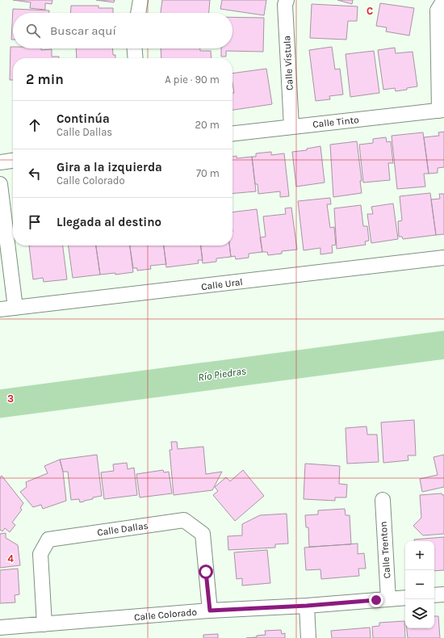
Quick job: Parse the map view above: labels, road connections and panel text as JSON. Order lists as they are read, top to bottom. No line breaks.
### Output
{"streets":{"street":["Calle Vístula","Calle Tinto","Calle Ural","Calle Dallas","Calle Trenton","Calle Colorado"]},"crossings":[["Calle Vístula","Calle Tinto"],["Calle Dallas","Calle Colorado"],["Calle Trenton","Calle Colorado"]],"water":["Río Piedras"],"page":{"search":"Buscar aquí","heading":["2 min","A pie · 90 m"],"list":[["Continúa","Calle Dallas","20 m"],["Gira a la izquierda","Calle Colorado","70 m"],"Llegada al destino"],"map_buttons":["+","−"]},"grid":{"columns":["C"],"rows":["3","4"]}}
